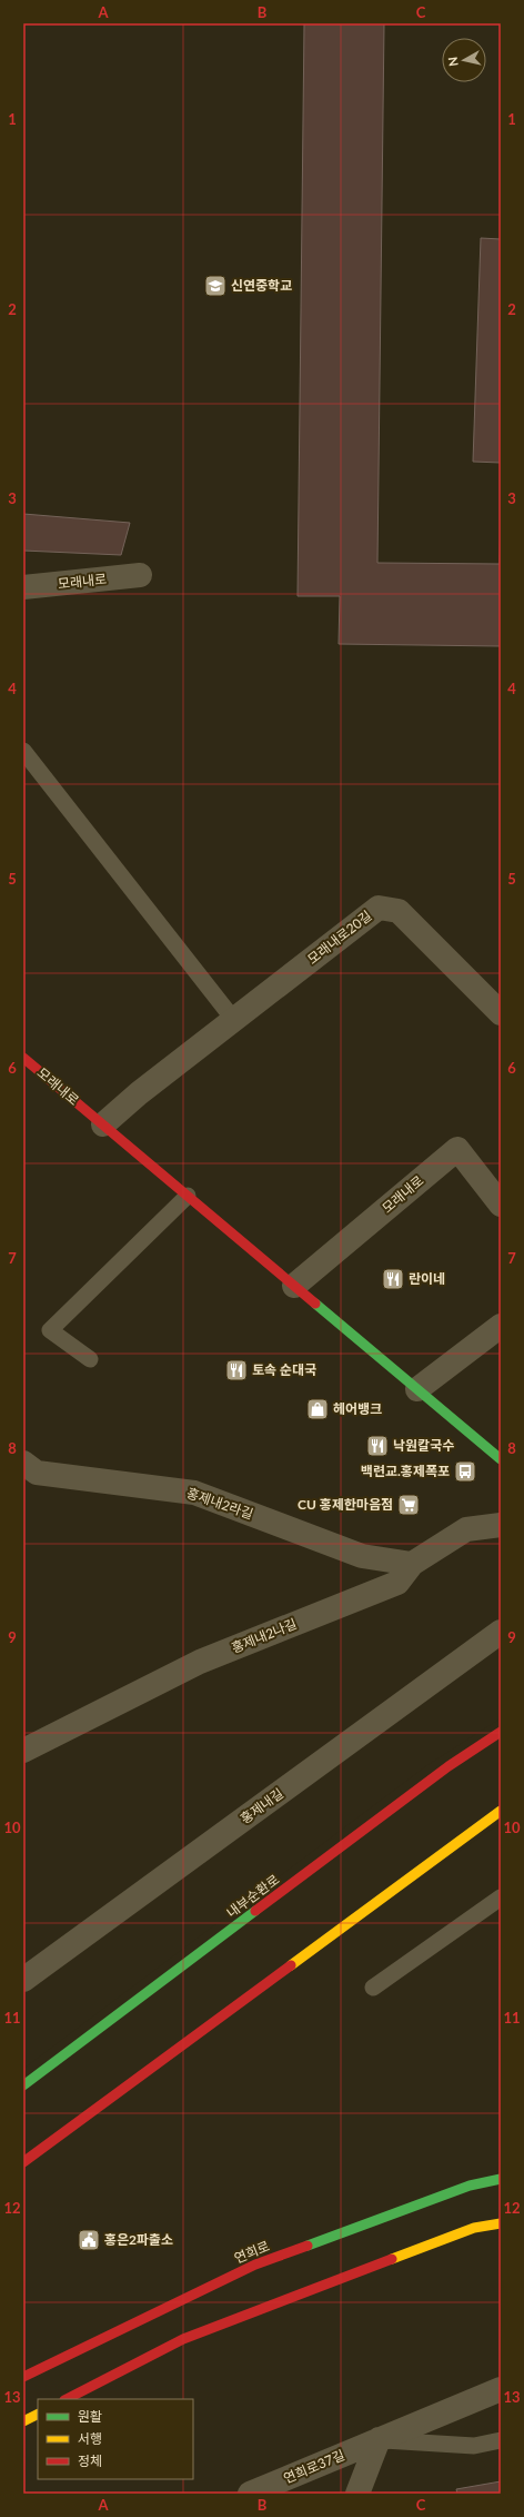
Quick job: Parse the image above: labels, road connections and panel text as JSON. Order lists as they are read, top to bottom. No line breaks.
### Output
{"streets":{"main road":["모래내로","내부순환로","연희로"],"street":["모래내로20길","홍제내2라길","홍제내2나길","홍제내길","연희로37길"]},"crossings":[["모래내로","모래내로20길"],["홍제내2라길","홍제내2나길"]],"places":{"school or university":["신연중학교"],"restaurant":["란이네","토속 순대국","낙원칼국수"],"shop":["헤어뱅크"],"bus stop":["백련교.홍제폭포"],"supermarket":["CU 홍제한마음점"],"public building":["홍은2파출소"]},"legend":["원활","서행","정체"],"north":"left","grid":{"columns":["A","B","C"],"rows":["1","2","3","4","5","6","7","8","9","10","11","12","13"]}}
